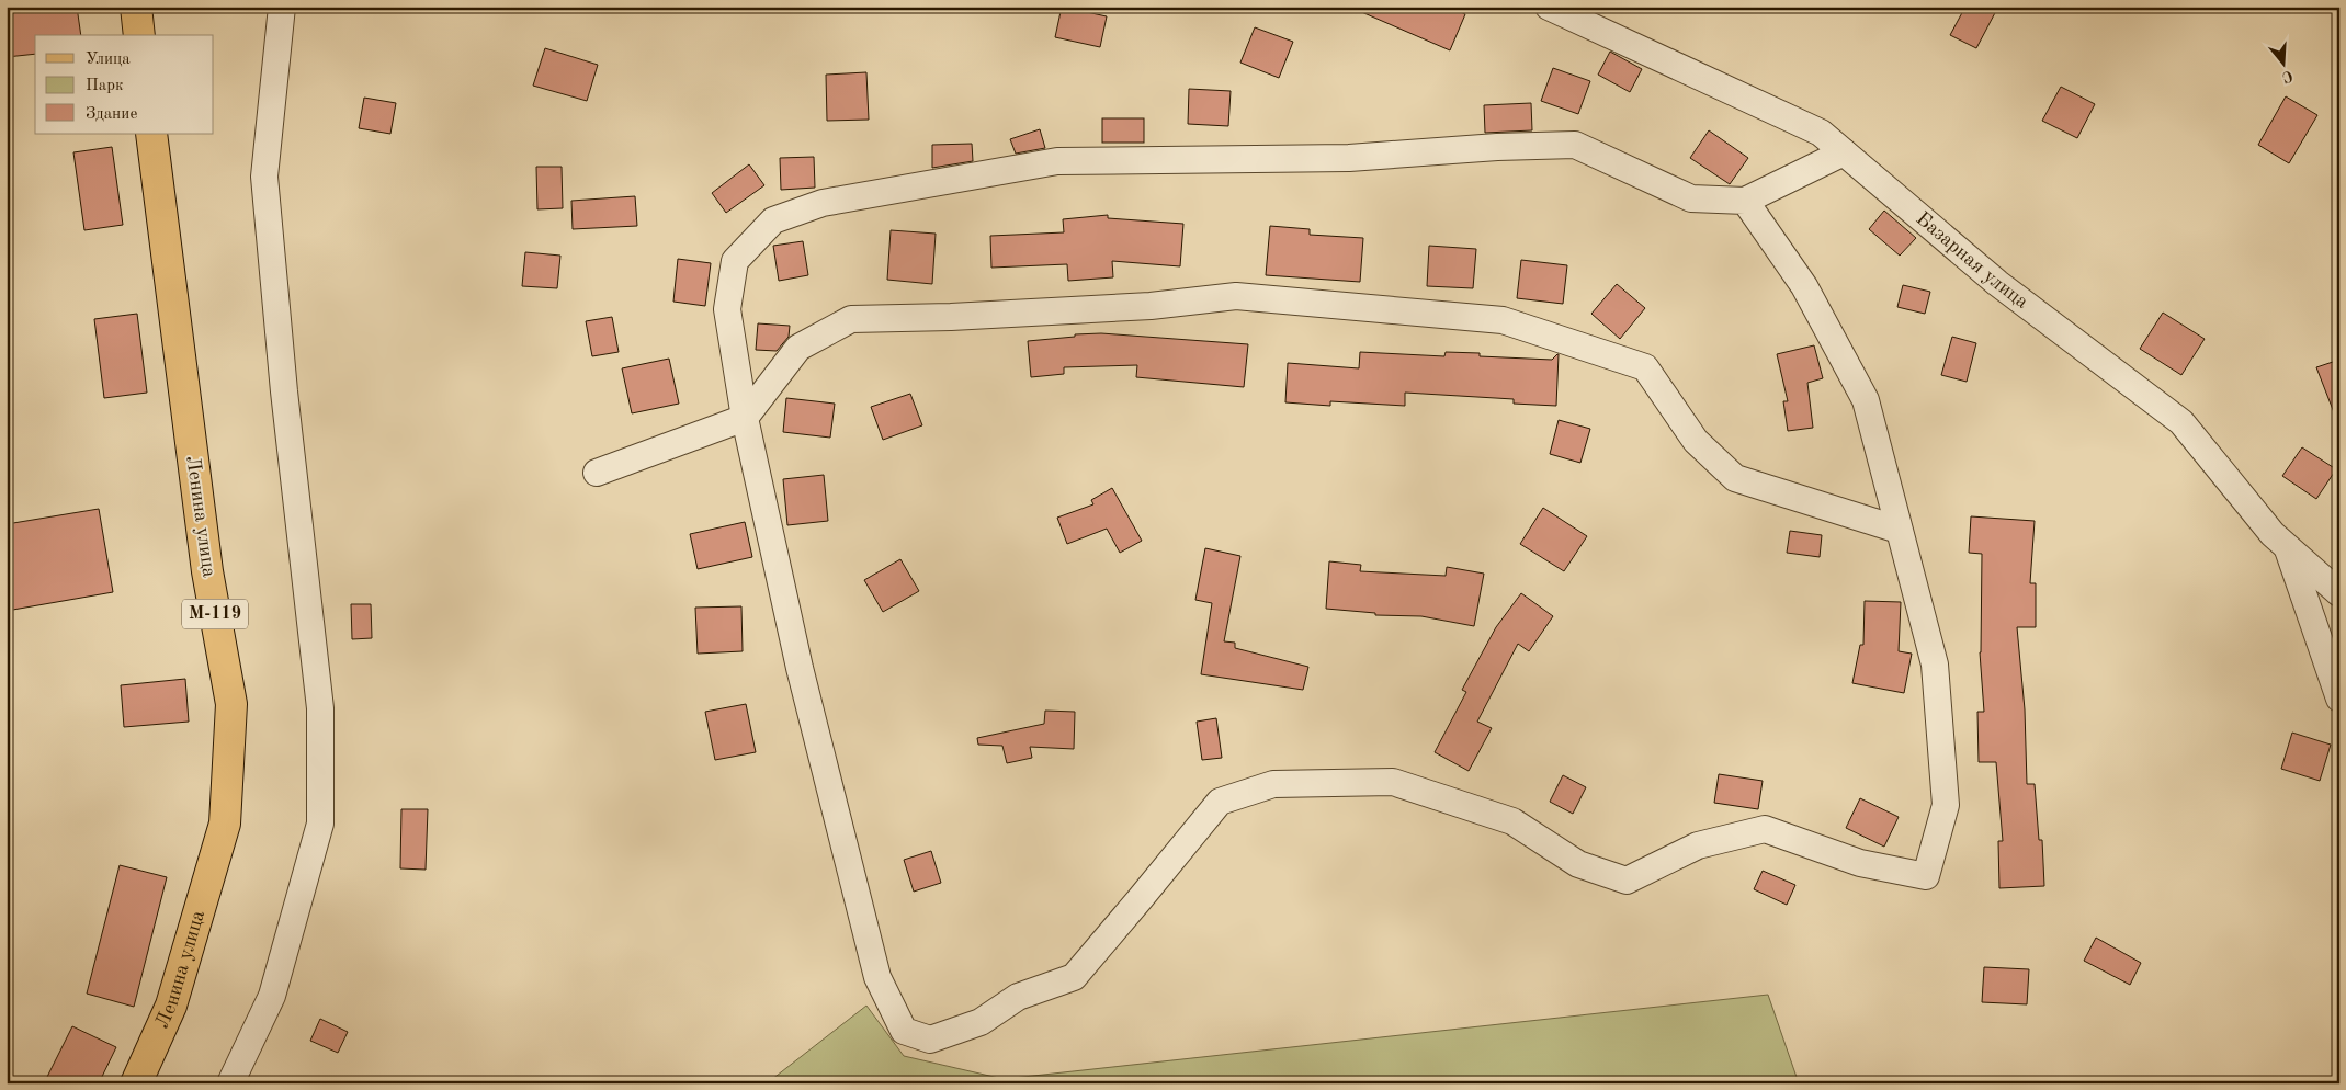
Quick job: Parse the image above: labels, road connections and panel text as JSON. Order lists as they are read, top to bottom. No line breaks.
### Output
{"streets":{"main road":["Ленина улица","М-119"],"street":["Базарная улица"]},"legend":["Улица","Парк","Здание"],"north":"bottom"}
